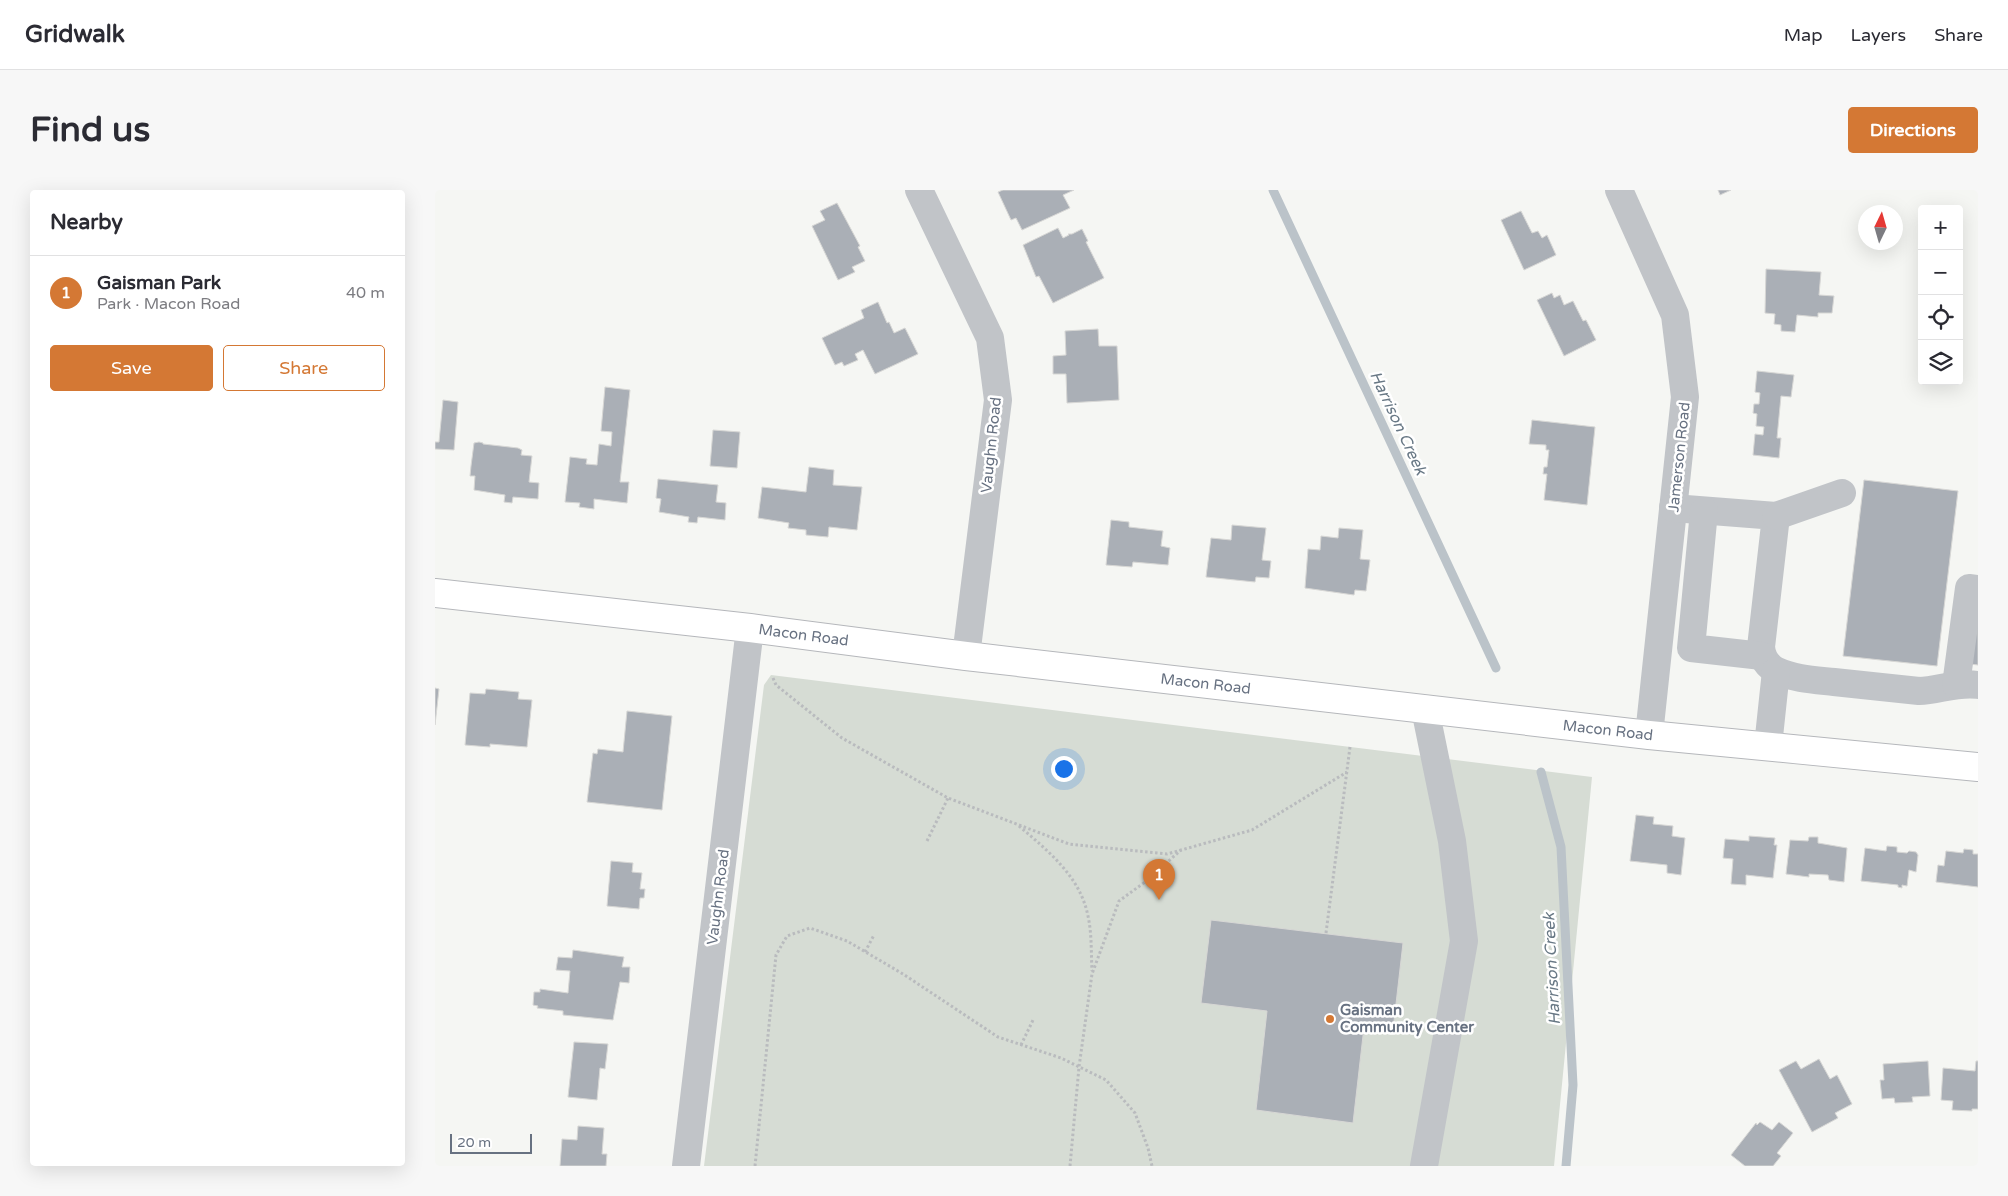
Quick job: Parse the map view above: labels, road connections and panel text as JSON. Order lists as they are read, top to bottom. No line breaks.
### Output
{"streets":{"main road":["Macon Road"],"street":["Vaughn Road","Jamerson Road"]},"crossings":[["Vaughn Road","Macon Road"],["Jamerson Road","Macon Road"]],"water":["Harrison Creek"],"places":["Gaisman Community Center"],"scale_bar":"20 m","north":"top","page":{"header":"Gridwalk","nav":["Map","Layers","Share"],"buttons":["Directions",["Save","Share"]],"title":"Find us","heading":"Nearby","map_buttons":["+","−"],"list":[{"mark":"1","name":"Gaisman Park","note":"Park · Macon Road","value":"40 m"}],"pins":"1","scale":"20 m"}}
